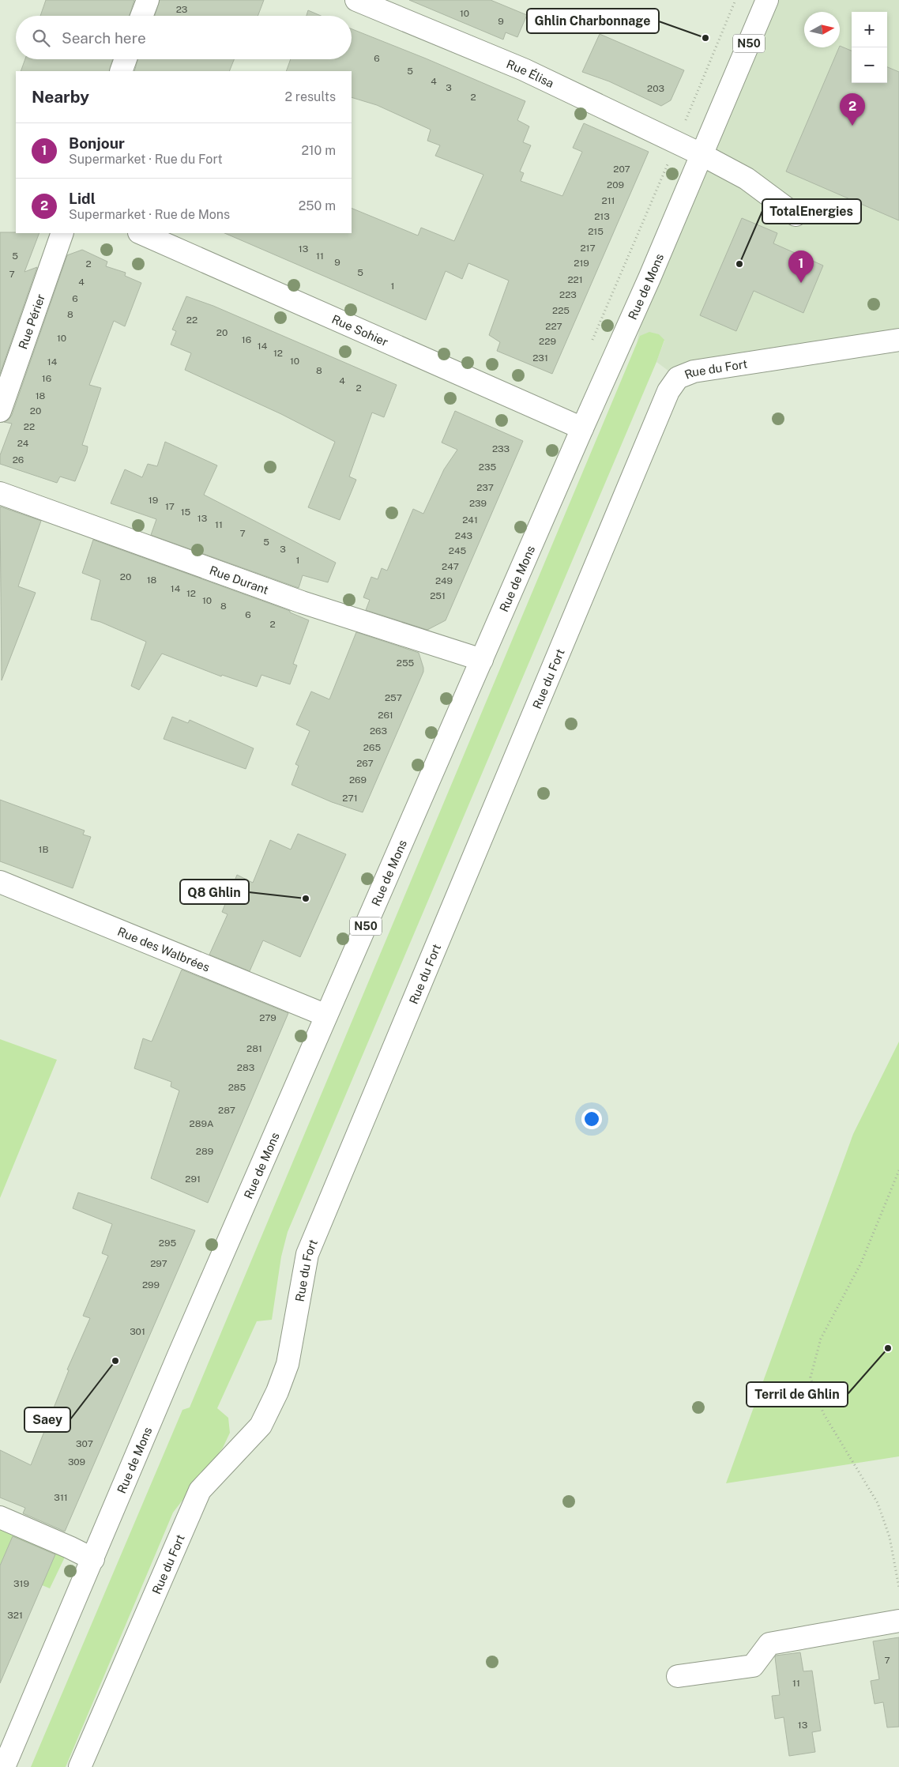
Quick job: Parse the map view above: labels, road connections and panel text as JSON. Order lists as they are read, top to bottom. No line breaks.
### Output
{"streets":{"street":["N50","Rue Élisa","Rue de Mons","Rue Périer","Rue Sohier","Rue du Fort","Rue Durant","Rue des Walbrées"]},"crossings":[["Rue Élisa","Rue de Mons"],["Rue de Mons","Rue Sohier"],["Rue de Mons","Rue Durant"],["Rue de Mons","Rue des Walbrées"]],"places":["Ghlin Charbonnage","TotalEnergies","Q8 Ghlin","Terril de Ghlin","Saey"],"house_numbers":["23","10","9","6","5","4","3","203","2","207","209","211","213","215","217","13","5","11","9","219","2","5","7","221","4","1","223","6","225","8","22","227","20","10","16","229","14","12","231","10","14","8","16","4","2","18","20","22","24","233","26","235","237","19","239","17","15","13","241","11","7","243","5","3","245","1","247","20","18","249","14","12","251","10","8","6","2","255","257","261","263","265","267","269","271","1B","279","281","283","285","287","289A","289","291","295","297","299","301","307","309","311","319","321","7","11","13"],"north":"right","page":{"map_buttons":["+","−"],"search":"Search here","heading":["Nearby","2 results"],"pins":["2","1"],"list":[{"mark":"1","name":"Bonjour","note":"Supermarket · Rue du Fort","value":"210 m"},{"mark":"2","name":"Lidl","note":"Supermarket · Rue de Mons","value":"250 m"}]}}
